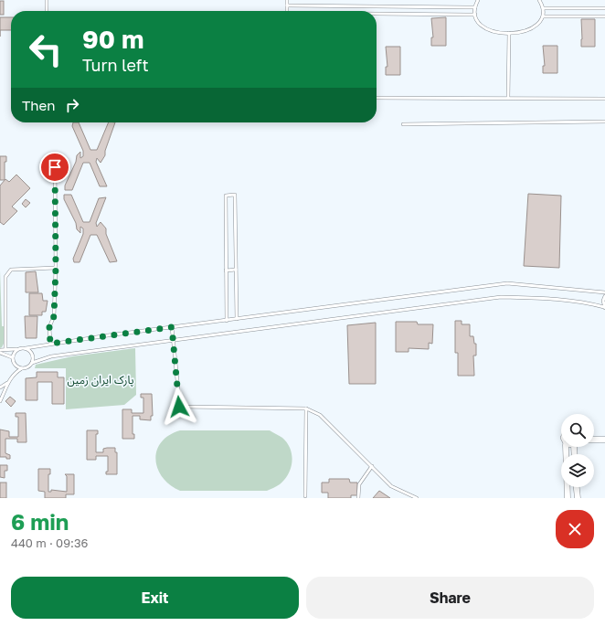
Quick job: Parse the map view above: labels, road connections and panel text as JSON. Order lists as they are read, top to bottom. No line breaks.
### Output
{"parks":["پارک ایران زمین"],"page":{"turn":["90 m","Turn left"],"then":"Then","heading":["6 min","440 m · 09:36"],"buttons":["Exit","Share"]}}
